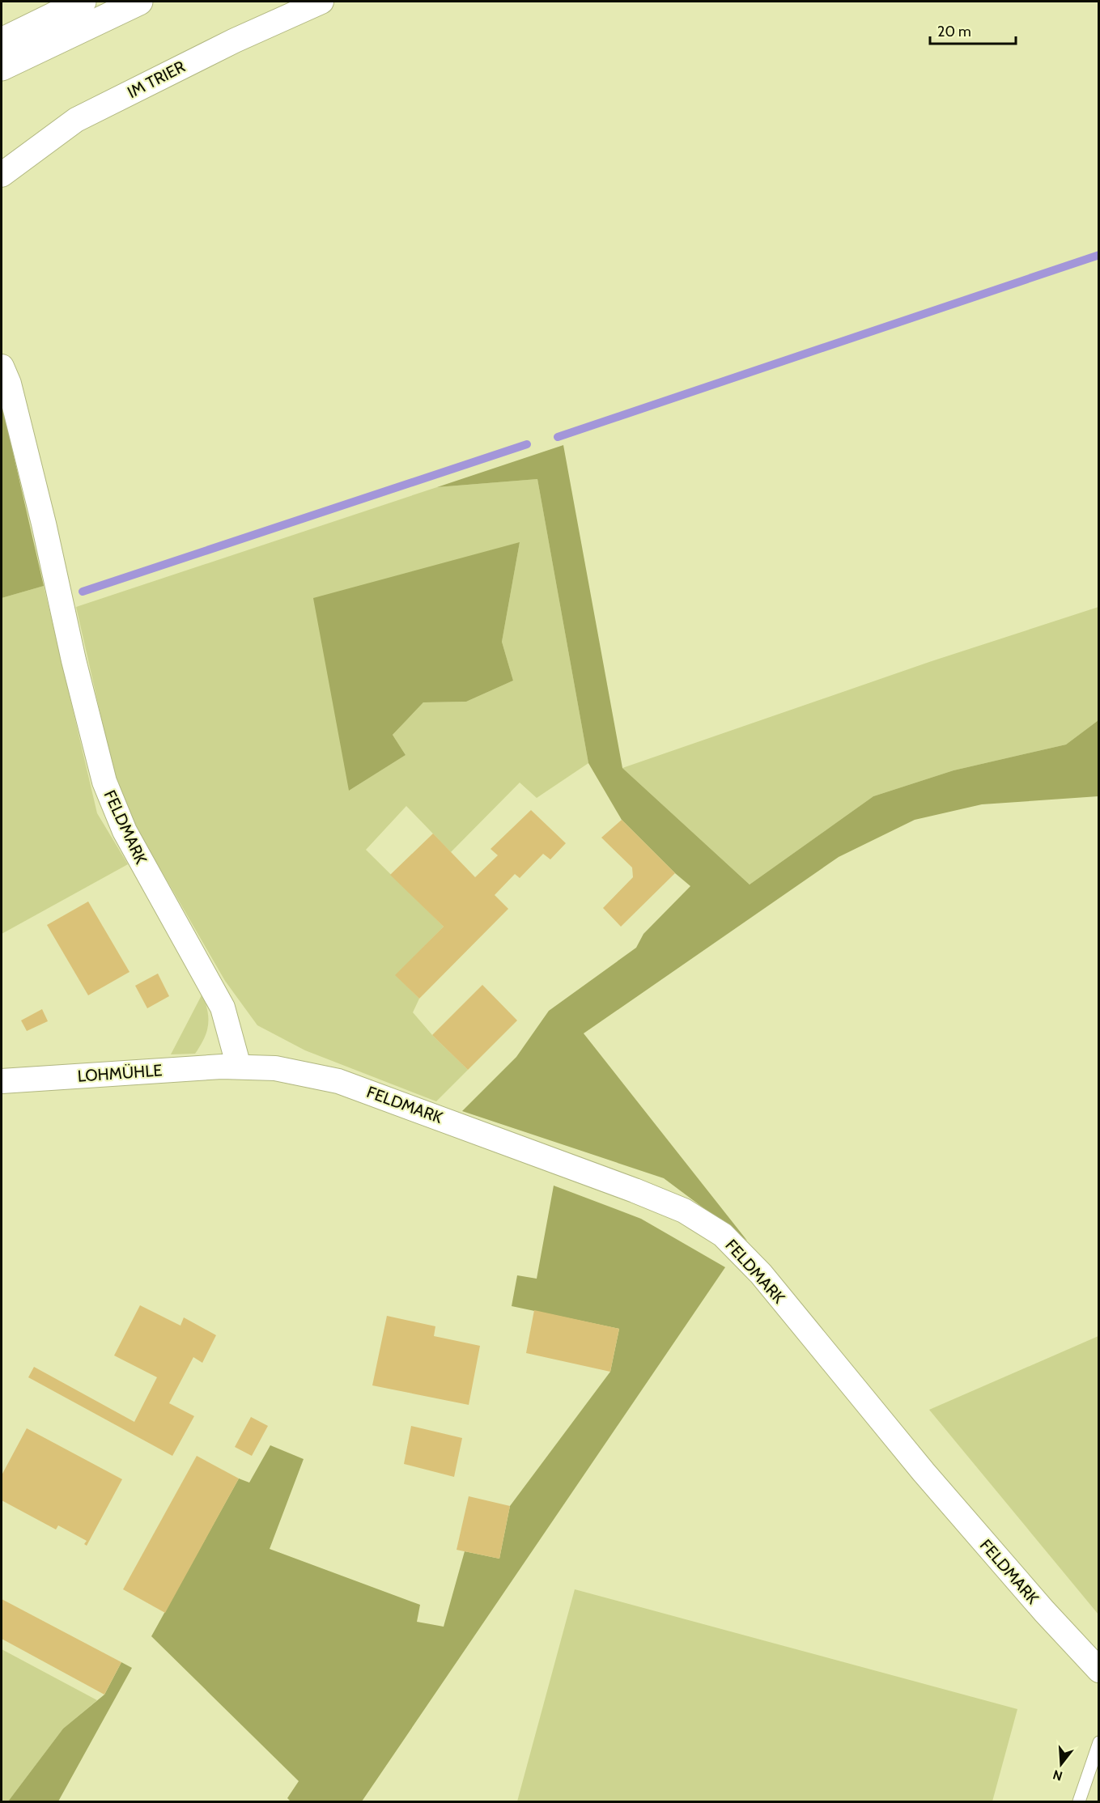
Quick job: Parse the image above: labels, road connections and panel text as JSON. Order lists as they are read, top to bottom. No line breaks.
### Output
{"streets":{"street":["IM TRIER","FELDMARK","LOHMÜHLE"]},"crossings":[["FELDMARK","LOHMÜHLE"]],"scale_bar":"20 m","north":"bottom"}
